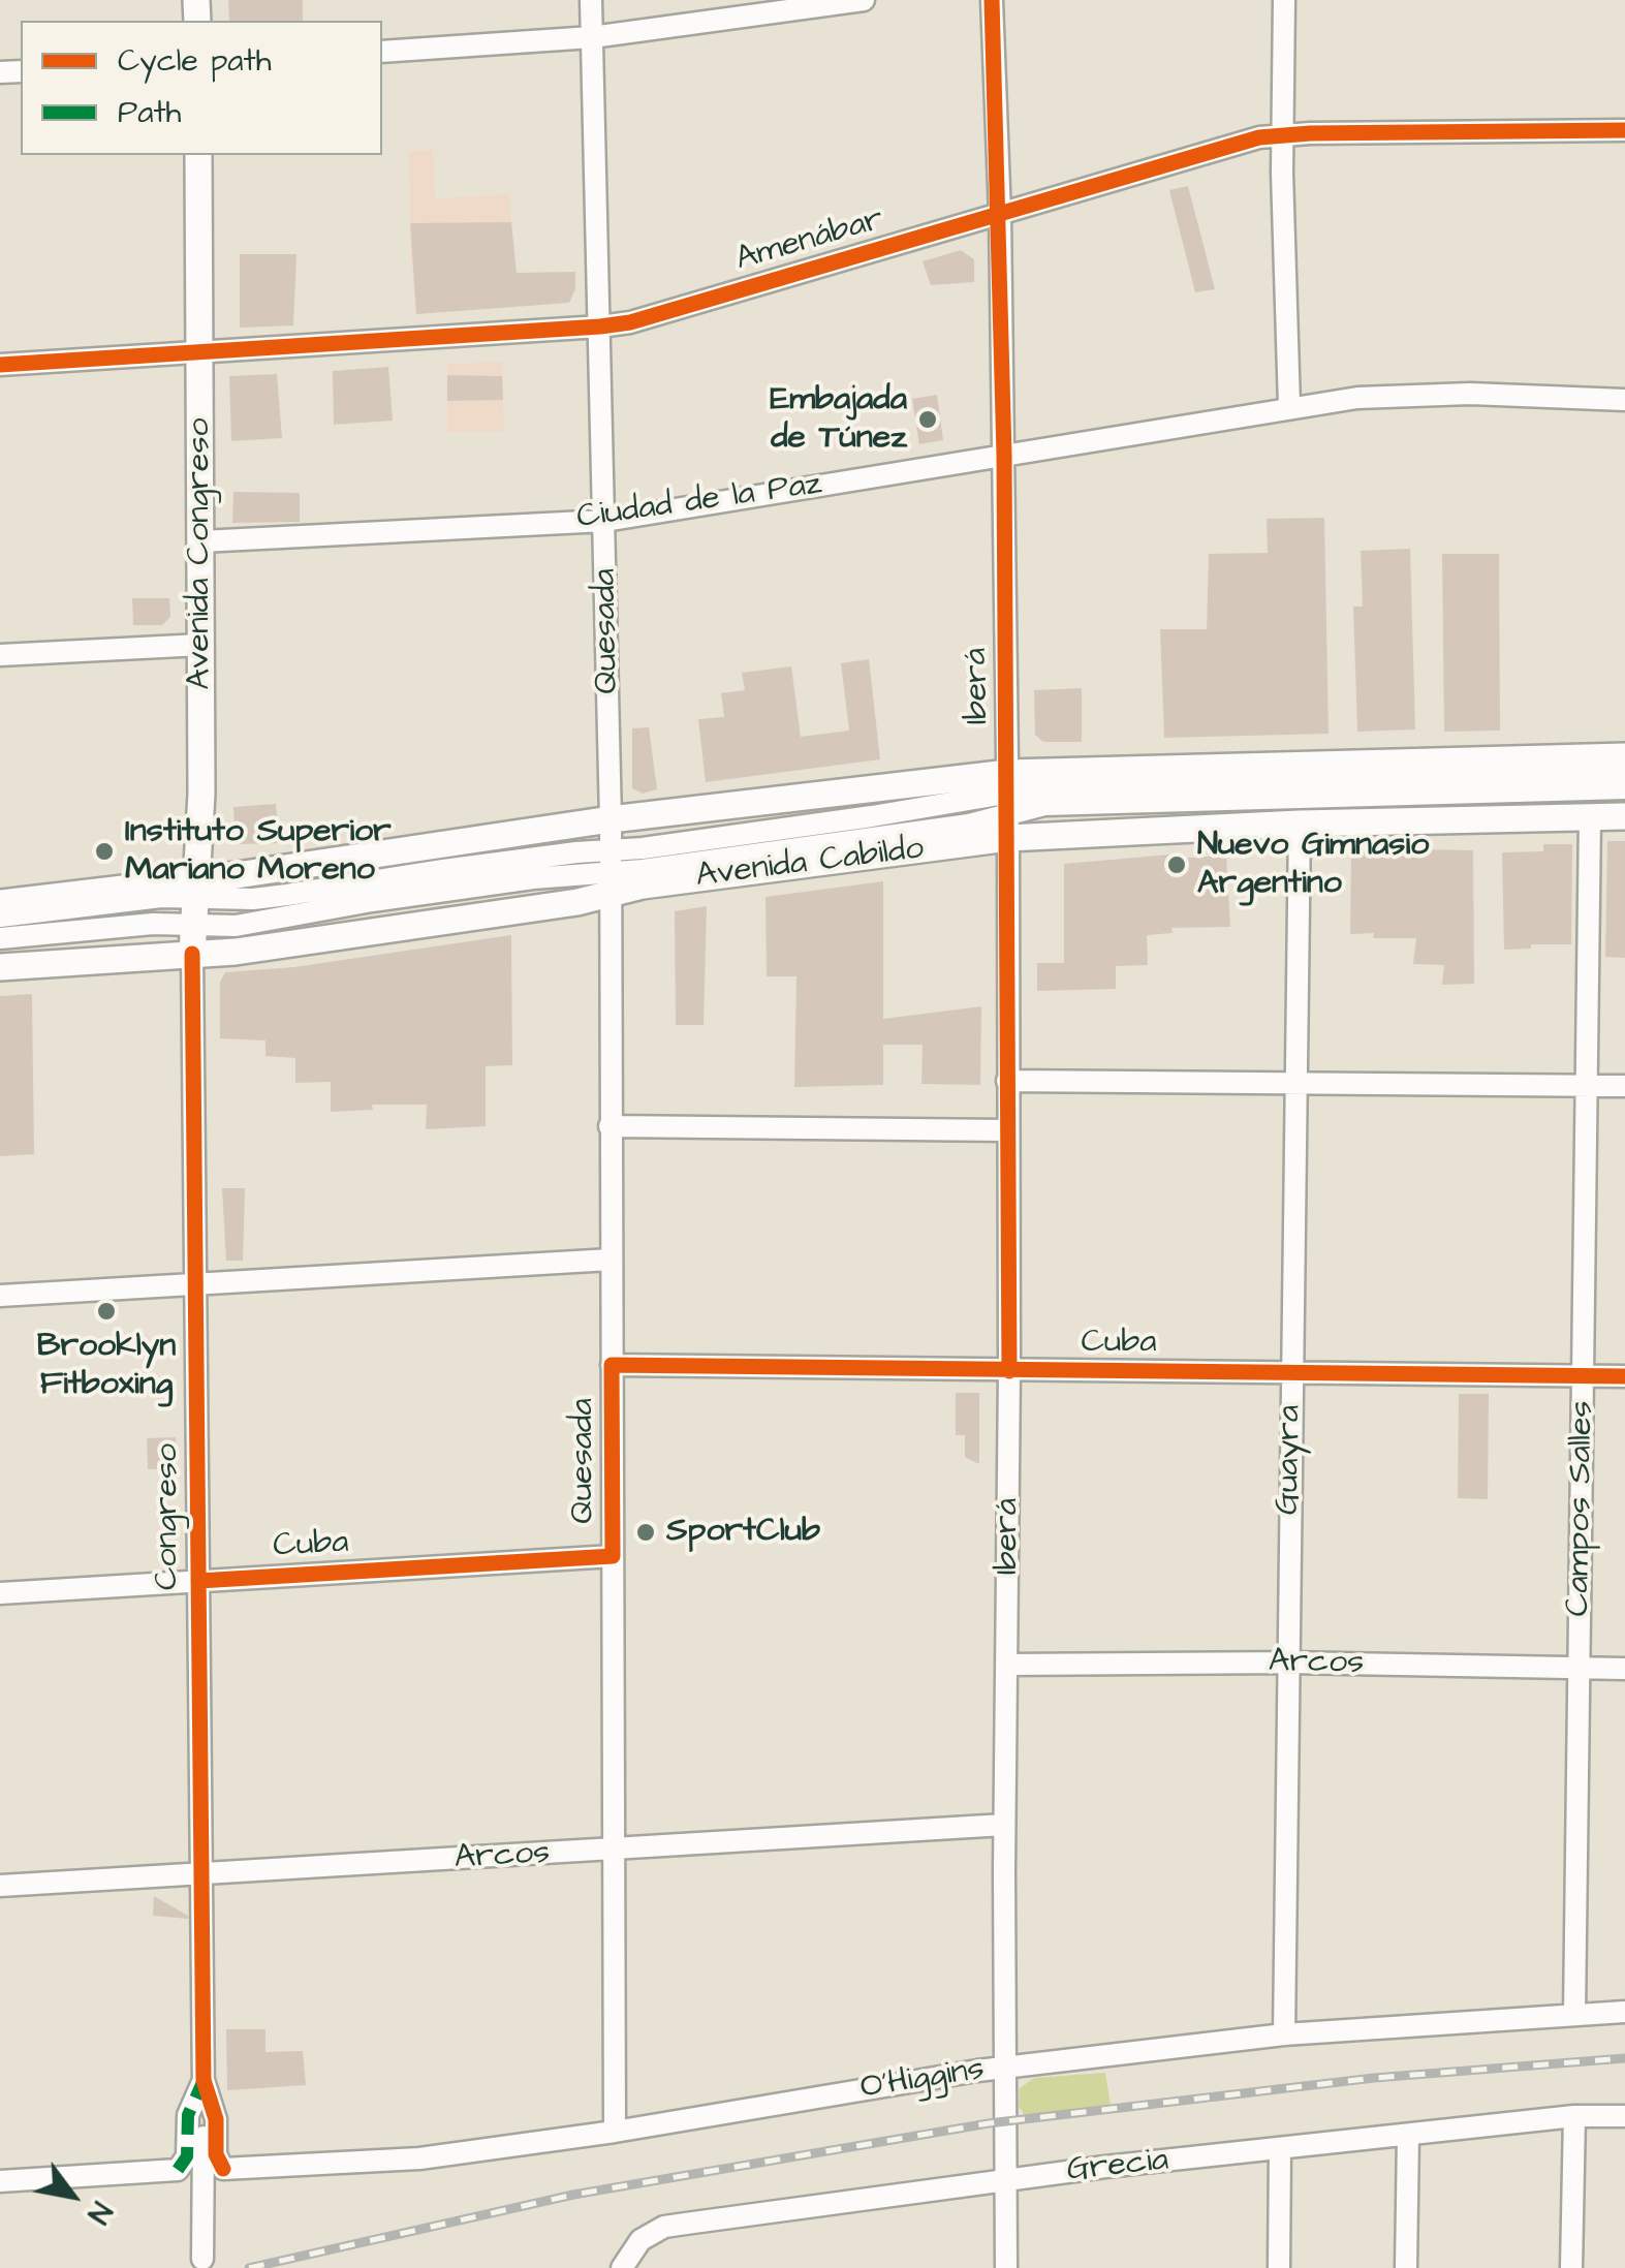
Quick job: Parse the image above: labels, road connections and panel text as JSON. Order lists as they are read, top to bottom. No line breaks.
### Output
{"streets":{"main road":["Avenida Congreso","Avenida Cabildo"],"street":["Amenábar","Ciudad de la Paz","Quesada","Iberá","Cuba","Guayra","Campos Salles","Congreso","Arcos","O'Higgins","Grecia"]},"crossings":[["Amenábar","Avenida Congreso"],["Amenábar","Quesada"],["Amenábar","Iberá"],["Ciudad de la Paz","Avenida Congreso"],["Ciudad de la Paz","Quesada"],["Ciudad de la Paz","Iberá"],["Avenida Congreso","Avenida Cabildo"],["Avenida Congreso","Congreso"],["Quesada","Avenida Cabildo"],["Quesada","Cuba"],["Quesada","Arcos"],["Quesada","O'Higgins"],["Iberá","Avenida Cabildo"],["Iberá","Cuba"],["Iberá","Arcos"],["Iberá","O'Higgins"],["Iberá","Grecia"],["Avenida Cabildo","Guayra"],["Avenida Cabildo","Campos Salles"],["Avenida Cabildo","Congreso"],["Cuba","Guayra"],["Cuba","Campos Salles"],["Cuba","Congreso"],["Guayra","Arcos"],["Guayra","O'Higgins"],["Campos Salles","Arcos"],["Campos Salles","O'Higgins"],["Congreso","Arcos"],["Congreso","O'Higgins"]],"places":["Embajada de Túnez","Instituto Superior Mariano Moreno","Nuevo Gimnasio Argentino","Brooklyn Fitboxing","SportClub"],"legend":["Cycle path","Path"],"north":"bottom right"}
